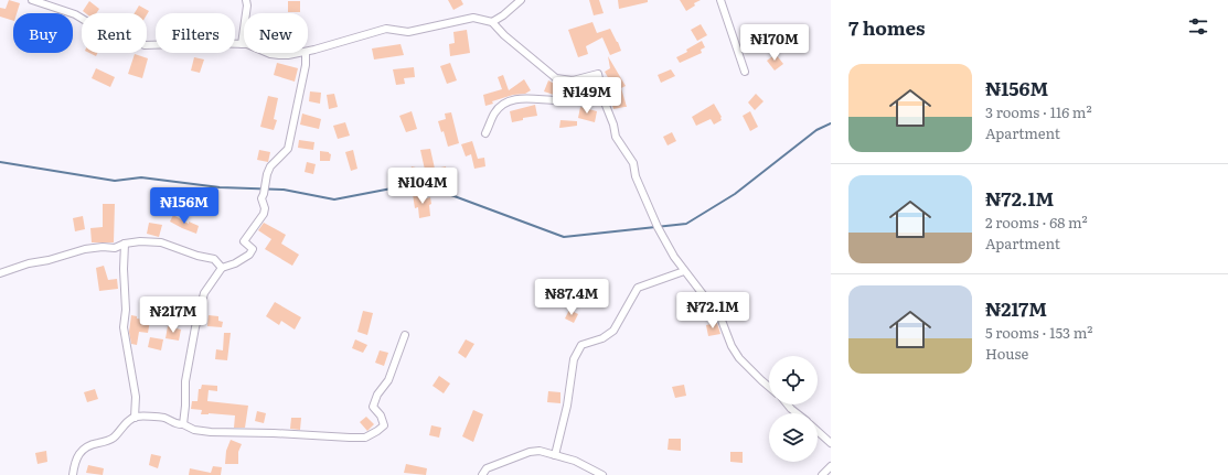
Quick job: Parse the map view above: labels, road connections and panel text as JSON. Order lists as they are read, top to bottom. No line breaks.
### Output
{"page":{"heading":"7 homes","chip":["Buy","Rent","Filters","New"],"price":["₦170M","₦149M","₦104M","₦156M","₦87.4M","₦72.1M","₦217M"],"list":[{"name":"₦156M","note":"3 rooms · 116 m² · Apartment"},{"name":"₦72.1M","note":"2 rooms · 68 m² · Apartment"},{"name":"₦217M","note":"5 rooms · 153 m² · House"}]}}
